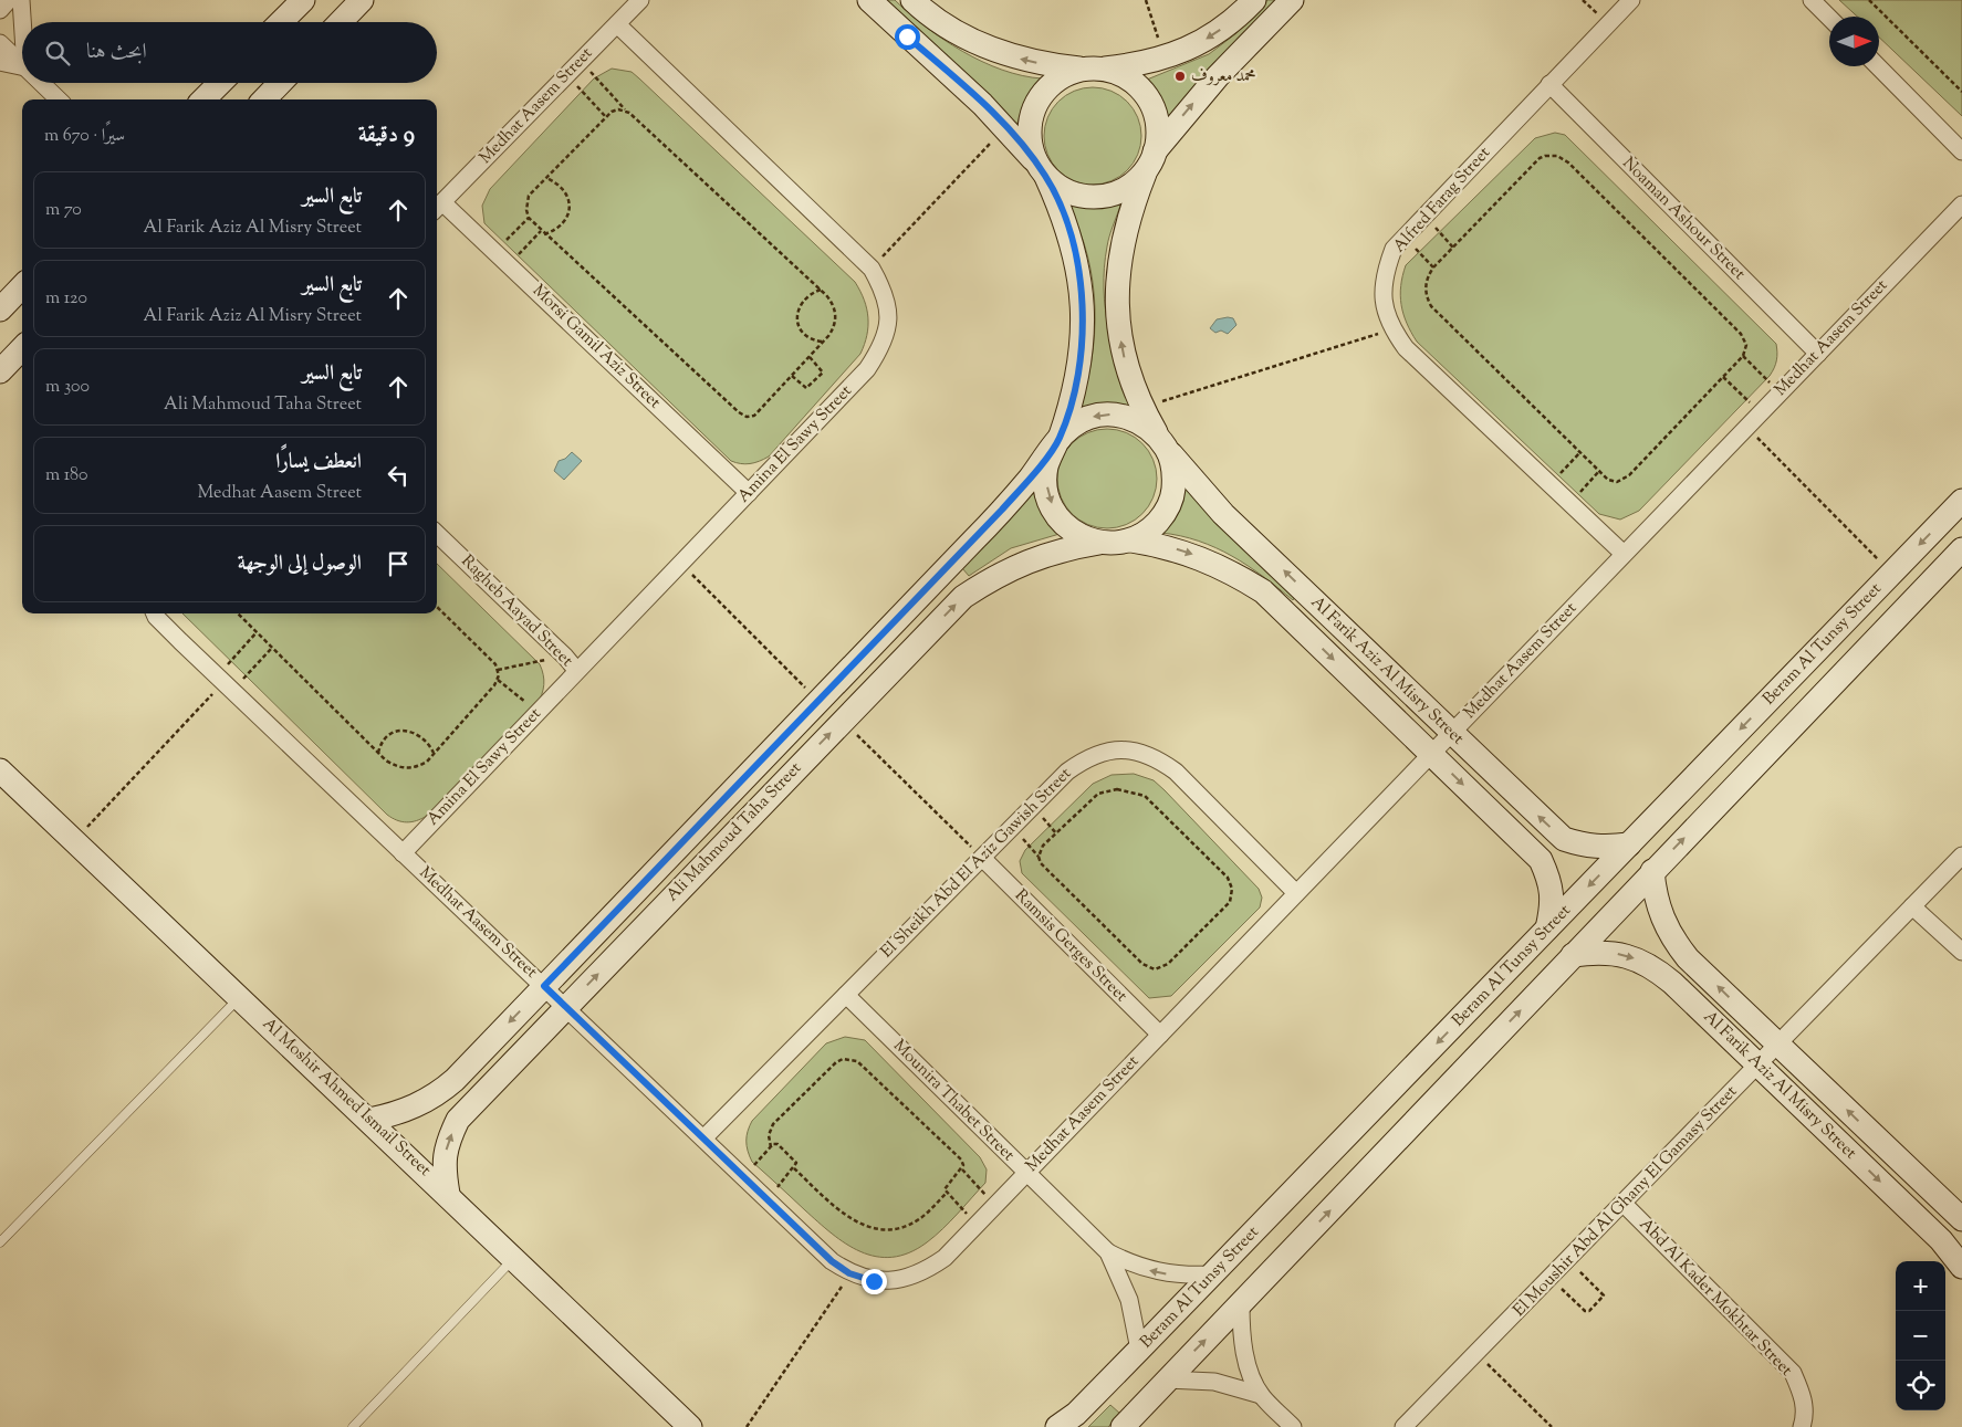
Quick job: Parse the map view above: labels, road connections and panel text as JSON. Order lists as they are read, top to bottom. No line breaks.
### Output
{"streets":{"street":["Medhat Aasem Street","Alfred Farag Street","Noaman Ashour Street","Morsi Gamil Aziz Street","Amina El Sawy Street","Ragheb Aayad Street","Beram Al Tunsy Street","Al Farik Aziz Al Misry Street","Ali Mahmoud Taha Street","El Sheikh Abd El Aziz Gawish Street","Ramsis Gerges Street","Al Moshir Ahmed Ismail Street","Mounira Thabet Street","El Moushir Abd Al Ghany El Gamasy Street","Abd Al Kader Mokhtar Street"]},"crossings":[["Medhat Aasem Street","Alfred Farag Street"],["Medhat Aasem Street","Noaman Ashour Street"],["Medhat Aasem Street","Morsi Gamil Aziz Street"],["Medhat Aasem Street","Amina El Sawy Street"],["Medhat Aasem Street","Al Farik Aziz Al Misry Street"],["Medhat Aasem Street","Ali Mahmoud Taha Street"],["Medhat Aasem Street","El Sheikh Abd El Aziz Gawish Street"],["Medhat Aasem Street","Ramsis Gerges Street"],["Medhat Aasem Street","Mounira Thabet Street"],["Alfred Farag Street","Noaman Ashour Street"],["Morsi Gamil Aziz Street","Amina El Sawy Street"],["Amina El Sawy Street","Ragheb Aayad Street"],["Beram Al Tunsy Street","Al Farik Aziz Al Misry Street"],["Beram Al Tunsy Street","Mounira Thabet Street"],["Al Farik Aziz Al Misry Street","Ali Mahmoud Taha Street"],["Al Farik Aziz Al Misry Street","El Moushir Abd Al Ghany El Gamasy Street"],["Ali Mahmoud Taha Street","Al Moshir Ahmed Ismail Street"],["El Sheikh Abd El Aziz Gawish Street","Ramsis Gerges Street"],["El Sheikh Abd El Aziz Gawish Street","Mounira Thabet Street"],["El Moushir Abd Al Ghany El Gamasy Street","Abd Al Kader Mokhtar Street"]],"places":["محمد معروف"],"north":"right","page":{"search":"ابحث هنا","heading":["9 دقيقة","سيرًا · 670 m"],"list":[["تابع السير","Al Farik Aziz Al Misry Street","70 m"],["تابع السير","Al Farik Aziz Al Misry Street","120 m"],["تابع السير","Ali Mahmoud Taha Street","300 m"],["انعطف يسارًا","Medhat Aasem Street","180 m"],"الوصول إلى الوجهة"],"map_buttons":["+","−"]}}
